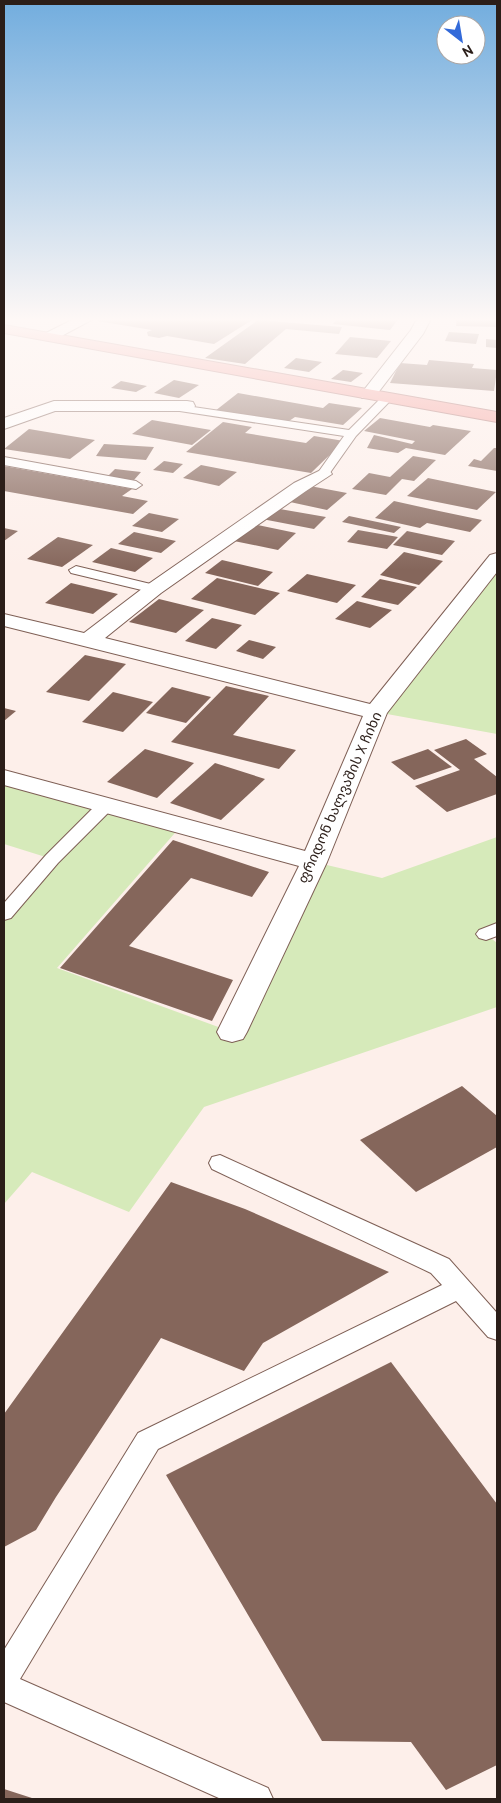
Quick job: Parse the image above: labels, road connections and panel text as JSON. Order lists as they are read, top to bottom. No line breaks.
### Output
{"streets":{"street":["ფრიდონ ხალვაშის X ჩიხი"]},"north":"bottom right"}
